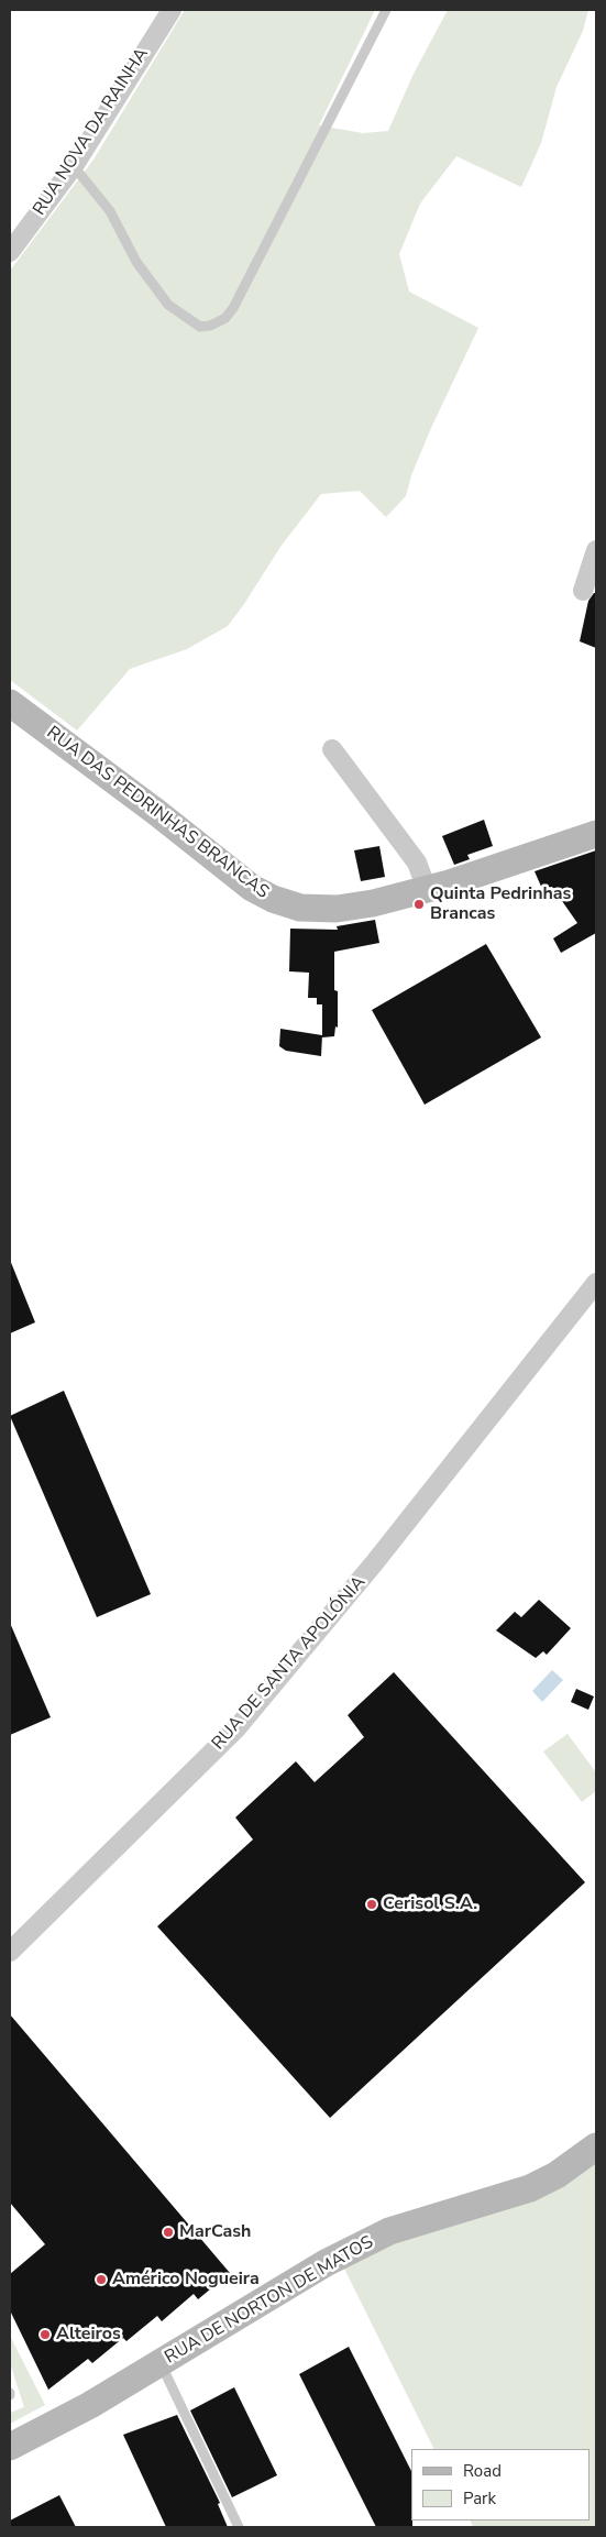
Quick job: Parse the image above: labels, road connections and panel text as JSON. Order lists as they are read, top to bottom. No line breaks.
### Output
{"streets":{"street":["RUA NOVA DA RAINHA","RUA DAS PEDRINHAS BRANCAS","RUA DE SANTA APOLÓNIA","RUA DE NORTON DE MATOS"]},"places":["Quinta Pedrinhas Brancas","Cerisol S.A.","MarCash","Américo Nogueira","Alteiros"],"legend":["Road","Park"]}
